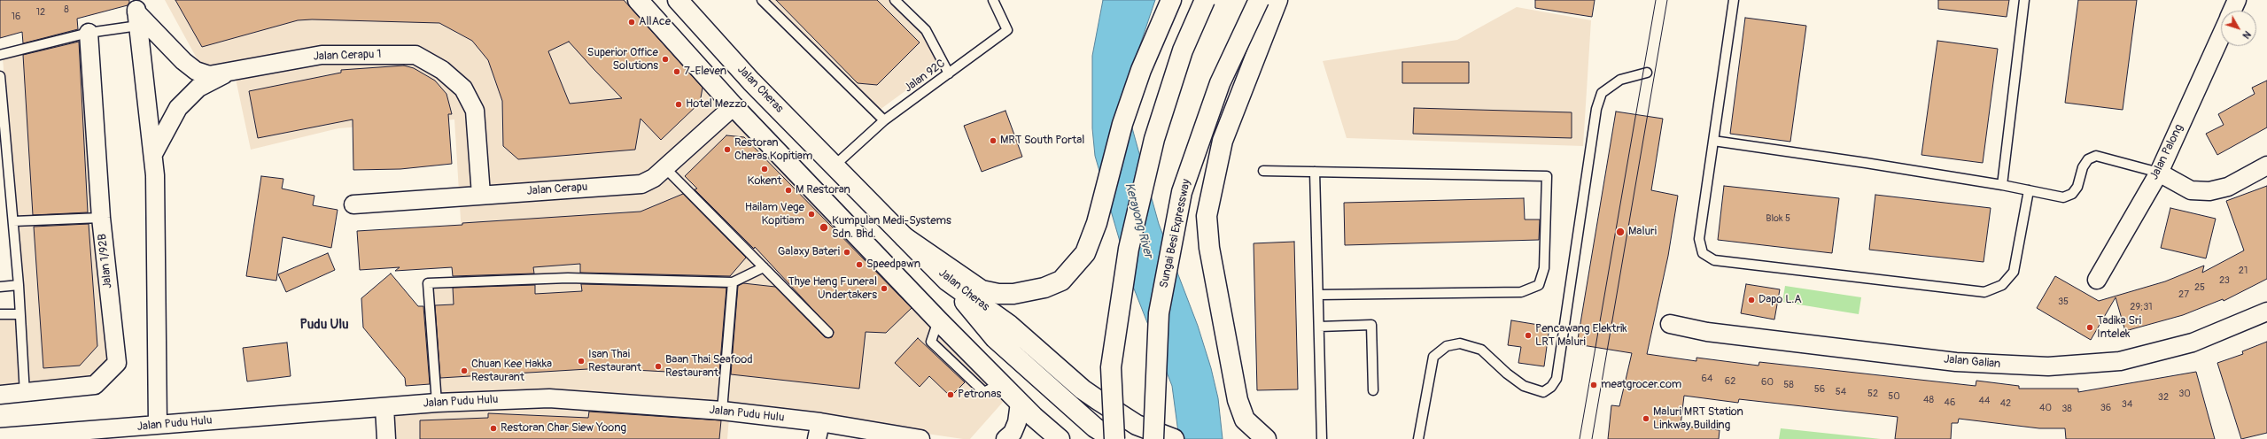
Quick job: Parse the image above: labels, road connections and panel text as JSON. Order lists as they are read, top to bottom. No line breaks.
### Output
{"streets":{"main road":["Jalan Cheras","Sungai Besi Expressway"],"street":["Jalan Cerapu 1","Jalan Palong","Jalan Cerapu","Jalan 1/92B","Jalan Galian","Jalan Pudu Hulu"],"lane":["Jalan 92C"]},"crossings":[["Jalan Cerapu 1","Jalan Cerapu"],["Jalan 92C","Jalan Cheras"]],"districts":["Pudu Ulu"],"water":["Kerayong River"],"places":["AllAce","Superior Office Solutions","7-Eleven","Hotel Mezzo","MRT South Portal","Restoran Cheras Kopitiam","Kokent","M Restoran","Hailam Vege Kopitiam","Kumpulan Medi-Systems Sdn. Bhd.","Maluri","Galaxy Bateri","Speedpawn","Thye Heng Funeral Undertakers","Dapo L.A","Tadika Sri Intelek","Pencawang Elektrik LRT Maluri","Isan Thai Restaurant","Baan Thai Seafood Restaurant","Chuan Kee Hakka Restaurant","meatgrocer.com","Petronas","Maluri MRT Station Linkway Building","Restoran Char Siew Yoong"],"house_numbers":["8","12","16","Blok 5","21","23","25","27","35","29;31","64","62","60","58","56","54","52","30","50","32","48","44","46","42","34","40","36","38"],"north":"bottom right"}
